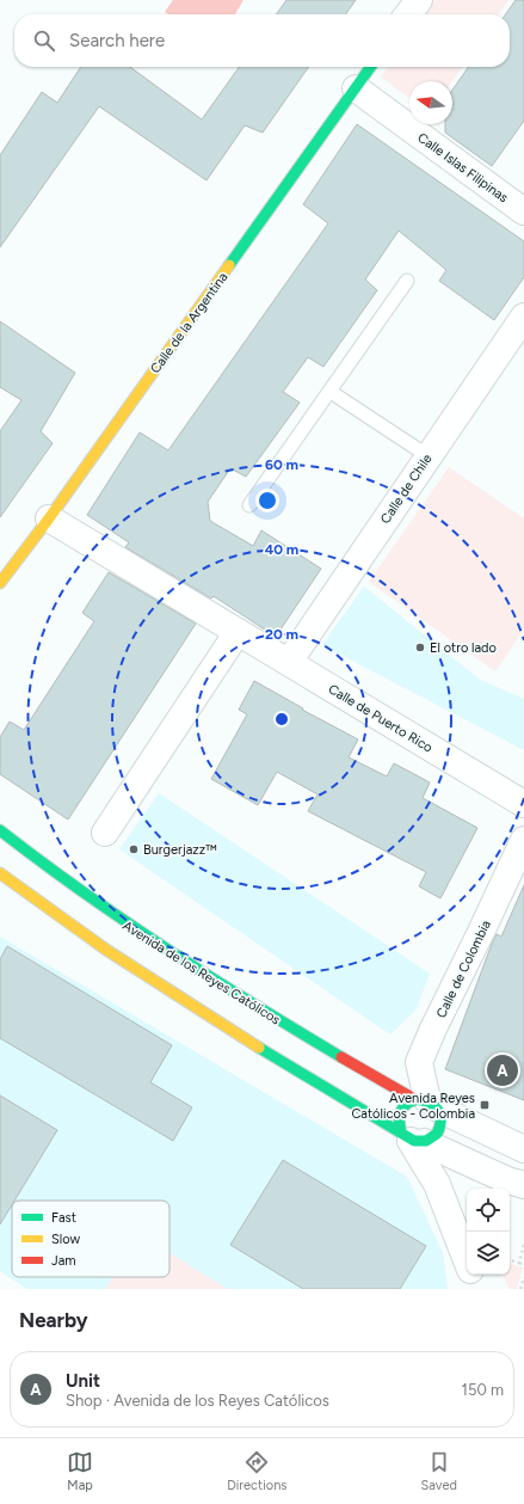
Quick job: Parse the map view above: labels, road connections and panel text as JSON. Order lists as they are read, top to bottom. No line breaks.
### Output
{"streets":{"street":["Calle Islas Filipinas","Calle de la Argentina","Calle de Chile","Calle de Puerto Rico","Calle de Colombia","Avenida de los Reyes Católicos"]},"crossings":[["Calle Islas Filipinas","Calle de la Argentina"],["Calle de la Argentina","Calle de Puerto Rico"],["Calle de Chile","Calle de Puerto Rico"],["Calle de Colombia","Avenida de los Reyes Católicos"]],"places":{"other":["El otro lado","Burgerjazz™"],"transit":["Avenida Reyes Católicos - Colombia"]},"legend":["Fast","Slow","Jam"],"north":"left","page":{"search":"Search here","pins":"A","heading":"Nearby","list":[{"mark":"A","name":"Unit","note":"Shop · Avenida de los Reyes Católicos","value":"150 m"}],"nav":["Map","Directions","Saved"]},"rings":["60 m","40 m","20 m"]}
